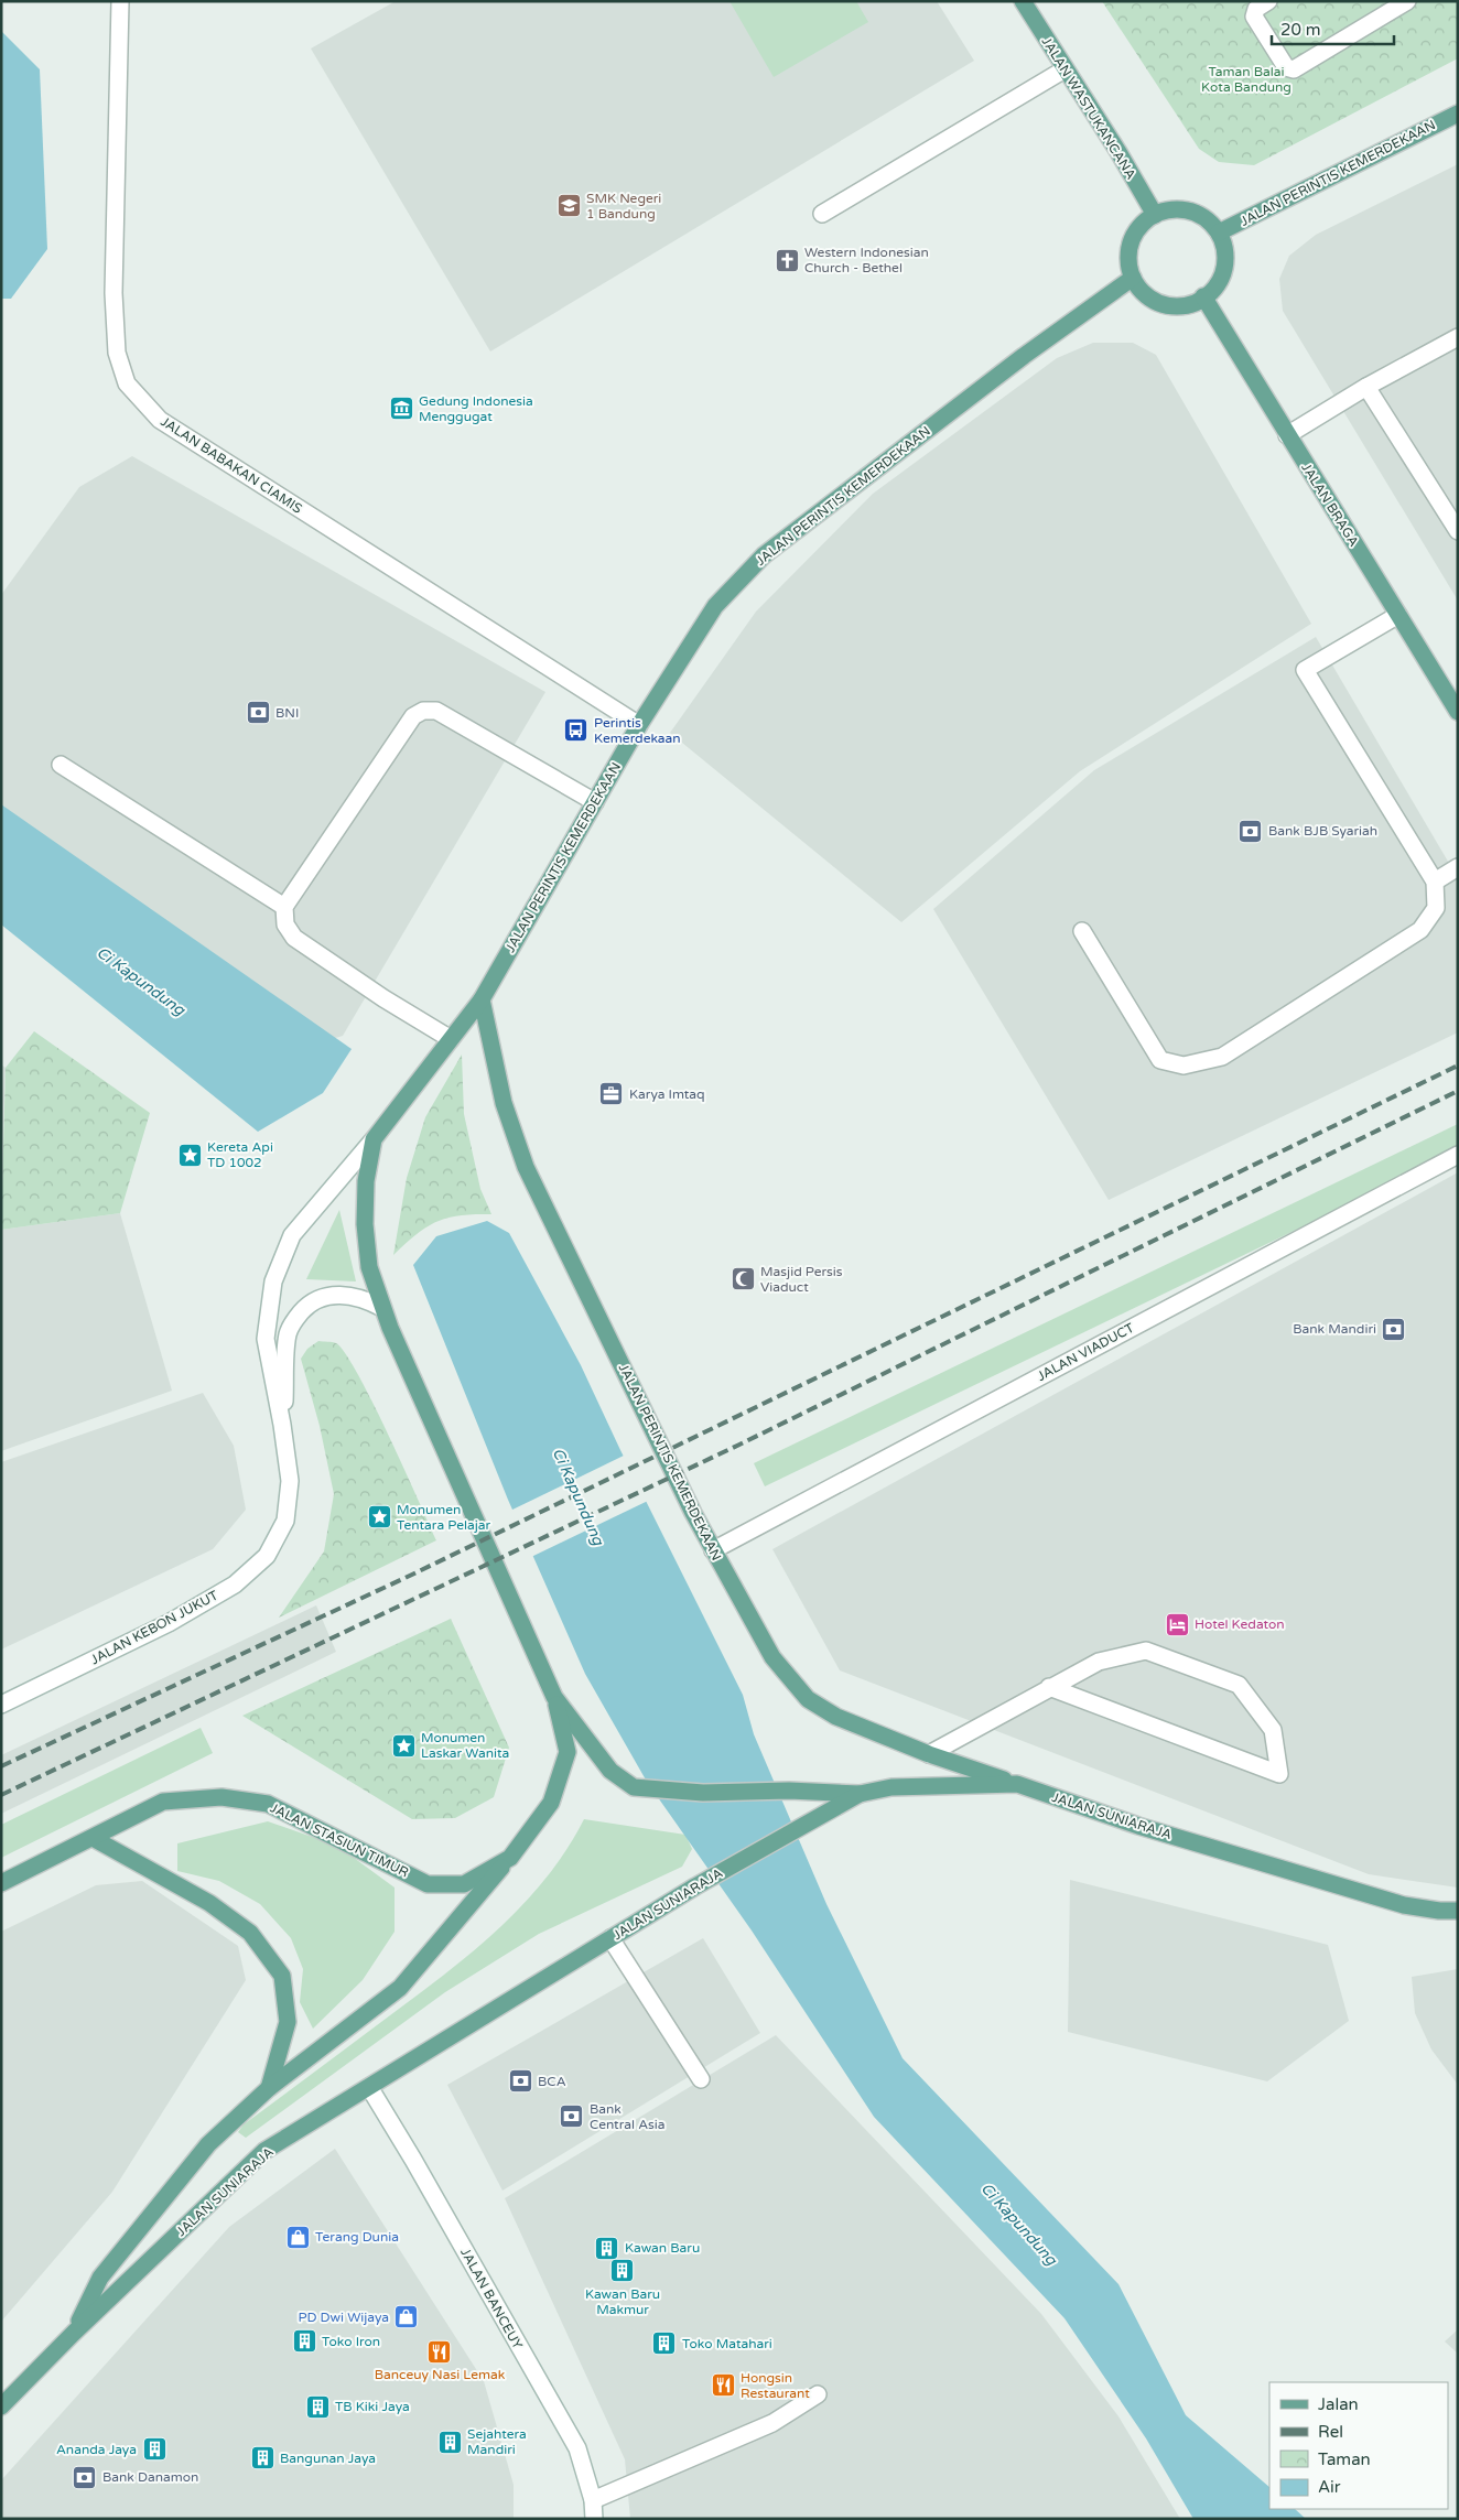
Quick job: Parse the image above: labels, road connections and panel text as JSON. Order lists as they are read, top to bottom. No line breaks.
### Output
{"streets":{"main road":["JALAN WASTUKANCANA","JALAN PERINTIS KEMERDEKAAN","JALAN BRAGA","JALAN SUNIARAJA","JALAN STASIUN TIMUR"],"street":["JALAN BABAKAN CIAMIS","JALAN VIADUCT","JALAN KEBON JUKUT","JALAN BANCEUY"]},"crossings":[["JALAN WASTUKANCANA","JALAN PERINTIS KEMERDEKAAN"],["JALAN WASTUKANCANA","JALAN BRAGA"],["JALAN PERINTIS KEMERDEKAAN","JALAN BABAKAN CIAMIS"],["JALAN PERINTIS KEMERDEKAAN","JALAN BRAGA"],["JALAN PERINTIS KEMERDEKAAN","JALAN VIADUCT"],["JALAN PERINTIS KEMERDEKAAN","JALAN KEBON JUKUT"],["JALAN PERINTIS KEMERDEKAAN","JALAN SUNIARAJA"],["JALAN PERINTIS KEMERDEKAAN","JALAN STASIUN TIMUR"],["JALAN SUNIARAJA","JALAN BANCEUY"]],"water":["Ci Kapundung"],"parks":["Taman Balai Kota Bandung"],"places":{"school or university":["SMK Negeri 1 Bandung"],"church":["Western Indonesian Church - Bethel"],"museum":["Gedung Indonesia Menggugat"],"bank":["BNI","Bank BJB Syariah","Bank Mandiri","BCA","Bank Central Asia","Bank Danamon"],"bus stop":["Perintis Kemerdekaan"],"office":["Karya Imtaq"],"place":["Kereta Api TD 1002","Monumen Tentara Pelajar","Monumen Laskar Wanita"],"mosque":["Masjid Persis Viaduct"],"hotel":["Hotel Kedaton"],"shop":["Terang Dunia","PD Dwi Wijaya"],"building":["Kawan Baru","Kawan Baru Makmur","Toko Iron","Toko Matahari","TB Kiki Jaya","Sejahtera Mandiri","Ananda Jaya","Bangunan Jaya"],"restaurant":["Banceuy Nasi Lemak","Hongsin Restaurant"]},"legend":["Jalan","Rel","Taman","Air"],"scale_bar":"20 m"}
